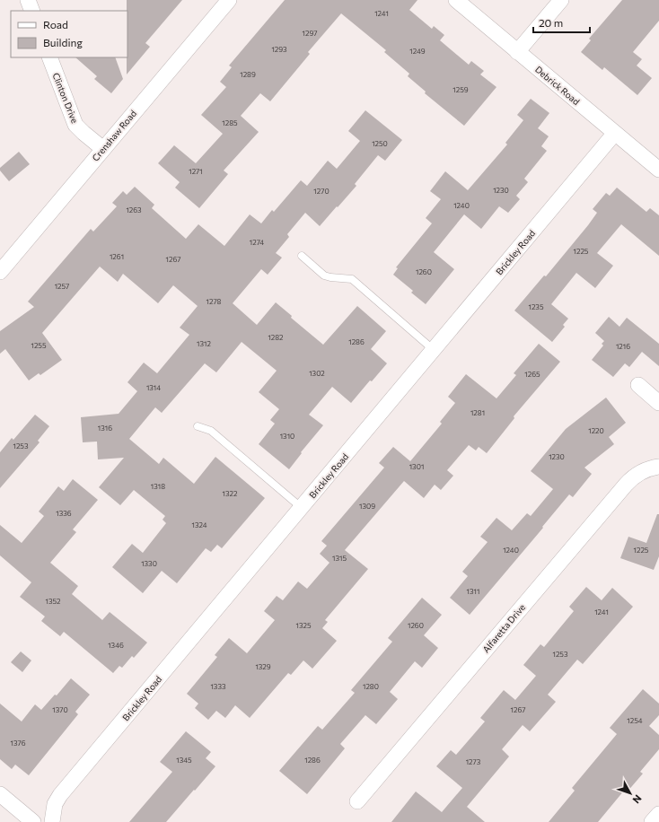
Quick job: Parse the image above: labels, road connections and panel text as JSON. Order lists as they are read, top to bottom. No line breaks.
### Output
{"streets":{"street":["Debrick Road","Clinton Drive","Crenshaw Road","Brickley Road","Alfaretta Drive"]},"crossings":[["Debrick Road","Brickley Road"],["Clinton Drive","Crenshaw Road"]],"house_numbers":["1241","1297","1293","1249","1289","1259","1285","1250","1271","1230","1270","1240","1263","1274","1225","1261","1267","1260","1257","1278","1235","1282","1286","1312","1255","1216","1302","1265","1314","1281","1316","1220","1310","1253","1230","1301","1318","1322","1309","1336","1324","1240","1225","1315","1330","1311","1352","1241","1325","1260","1346","1253","1329","1333","1280","1370","1267","1254","1376","1345","1286","1273"],"legend":["Road","Building"],"scale_bar":"20 m","north":"bottom right"}
